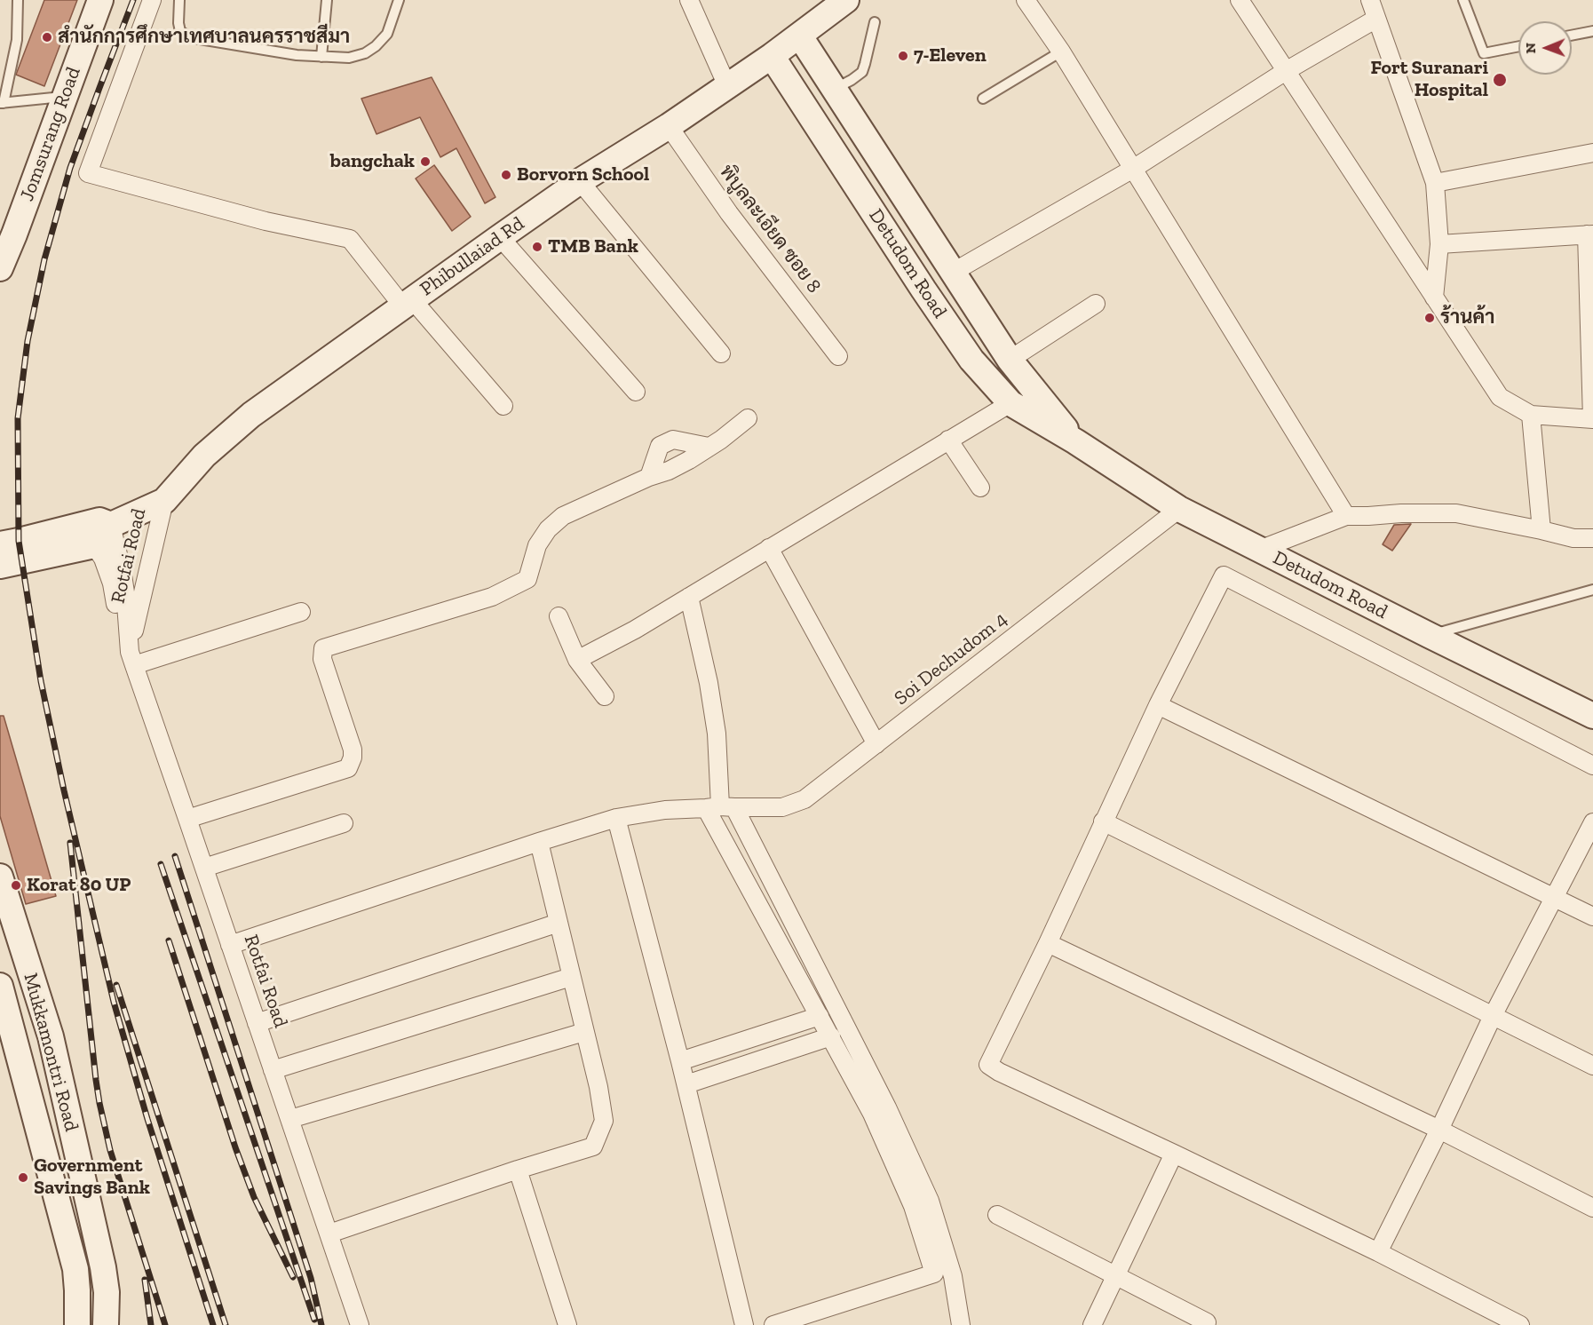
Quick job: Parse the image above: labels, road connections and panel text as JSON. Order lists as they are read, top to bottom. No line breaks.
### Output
{"streets":{"main road":["Jomsurang Road","Phibullaiad Rd","Detudom Road","Mukkamontri Road"],"street":["พิบูลละเอียด ซอย 8","Rotfai Road","Soi Dechudom 4"]},"crossings":[["พิบูลละเอียด ซอย 8","Phibullaiad Rd"],["Phibullaiad Rd","Detudom Road"],["Phibullaiad Rd","Rotfai Road"],["Detudom Road","Soi Dechudom 4"],["Rotfai Road","Soi Dechudom 4"]],"places":["สำนักการศึกษาเทศบาลนครราชสีมา","7-Eleven","Fort Suranari Hospital","bangchak","Borvorn School","TMB Bank","ร้านค้า","Korat 80 UP","Government Savings Bank"],"north":"left"}
